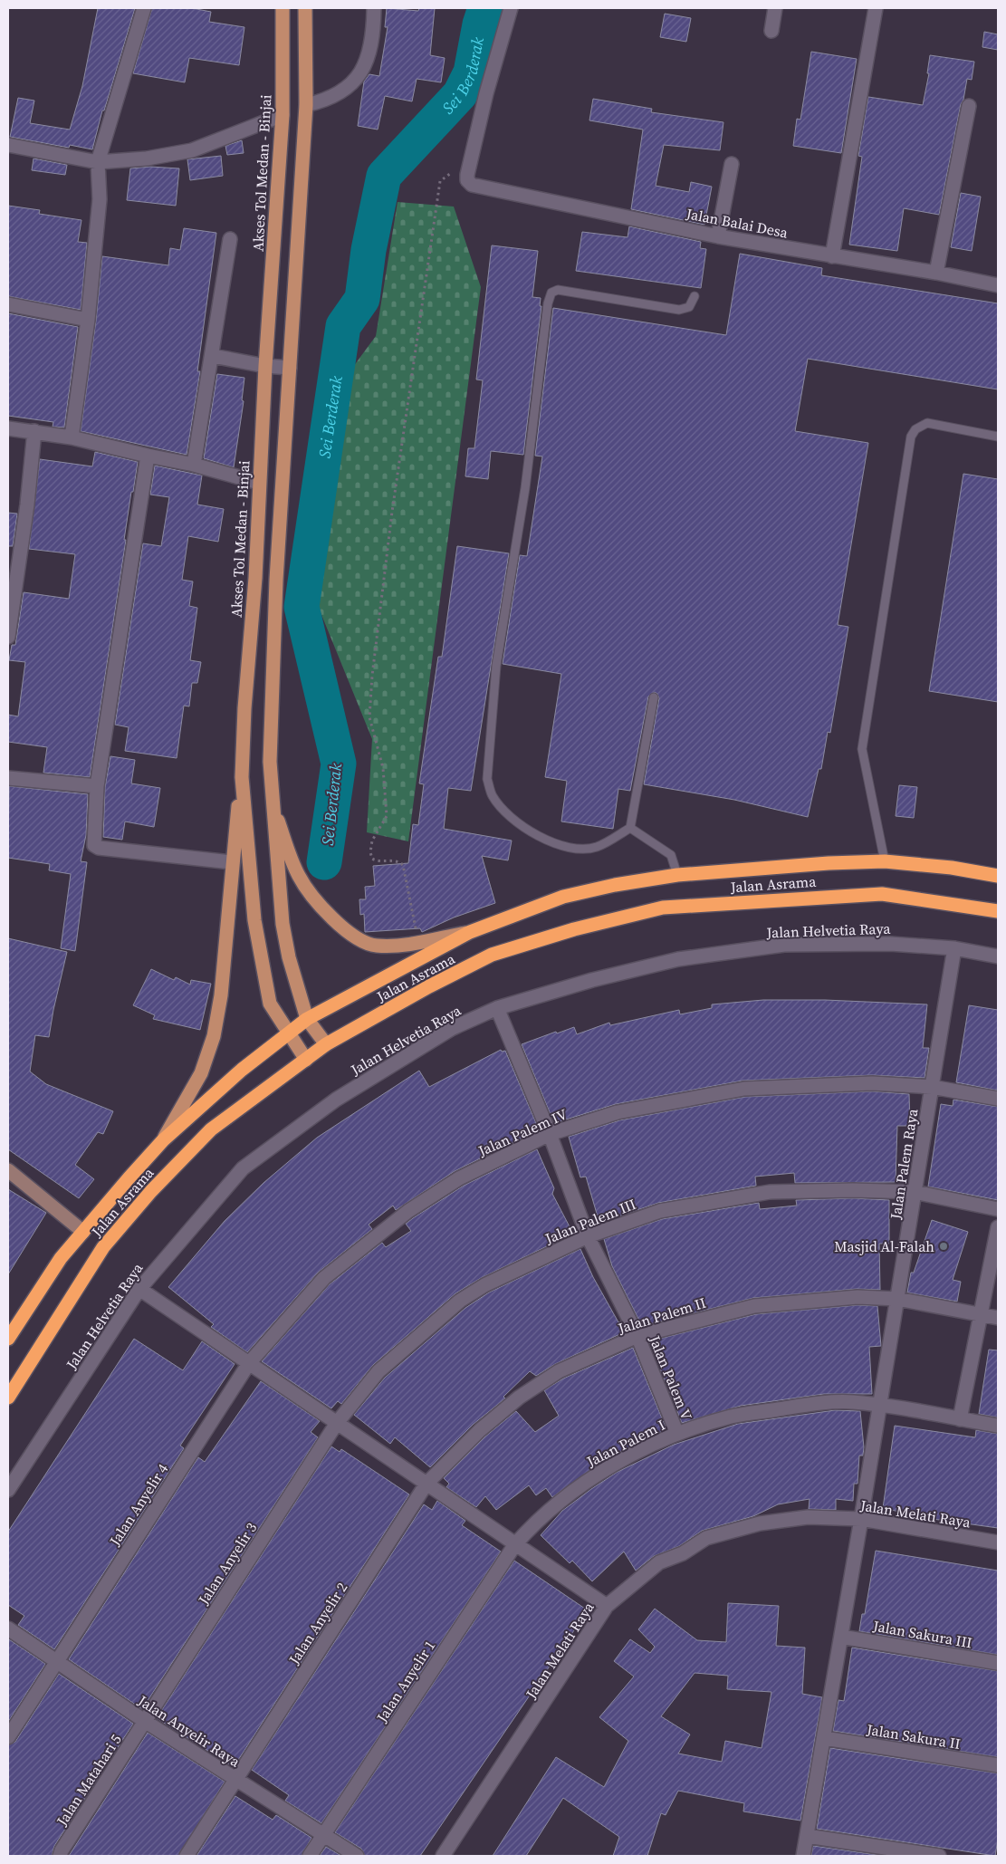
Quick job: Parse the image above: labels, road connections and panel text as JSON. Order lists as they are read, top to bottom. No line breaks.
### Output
{"streets":{"highway":["Jalan Asrama"],"main road":["Akses Tol Medan - Binjai"],"street":["Jalan Balai Desa","Jalan Helvetia Raya","Jalan Palem IV","Jalan Palem Raya","Jalan Palem III","Jalan Palem II","Jalan Palem V","Jalan Palem I","Jalan Anyelir 4","Jalan Melati Raya","Jalan Anyelir 3","Jalan Anyelir 2","Jalan Sakura III","Jalan Anyelir 1","Jalan Anyelir Raya","Jalan Sakura II","Jalan Matahari 5"]},"crossings":[["Akses Tol Medan - Binjai","Jalan Asrama"],["Jalan Helvetia Raya","Jalan Palem Raya"],["Jalan Helvetia Raya","Jalan Palem V"],["Jalan Palem IV","Jalan Palem Raya"],["Jalan Palem IV","Jalan Palem V"],["Jalan Palem IV","Jalan Anyelir 4"],["Jalan Palem Raya","Jalan Palem III"],["Jalan Palem Raya","Jalan Palem II"],["Jalan Palem Raya","Jalan Palem I"],["Jalan Palem Raya","Jalan Melati Raya"],["Jalan Palem Raya","Jalan Sakura III"],["Jalan Palem Raya","Jalan Sakura II"],["Jalan Palem III","Jalan Palem V"],["Jalan Palem III","Jalan Anyelir 3"],["Jalan Palem II","Jalan Palem V"],["Jalan Palem II","Jalan Anyelir 2"],["Jalan Palem V","Jalan Palem I"],["Jalan Palem I","Jalan Anyelir 1"],["Jalan Anyelir 4","Jalan Anyelir Raya"],["Jalan Anyelir 3","Jalan Anyelir Raya"],["Jalan Anyelir 3","Jalan Matahari 5"],["Jalan Anyelir 2","Jalan Anyelir Raya"],["Jalan Anyelir 1","Jalan Anyelir Raya"],["Jalan Anyelir Raya","Jalan Matahari 5"]],"water":["Sei Berderak"],"places":["Masjid Al-Falah"]}
